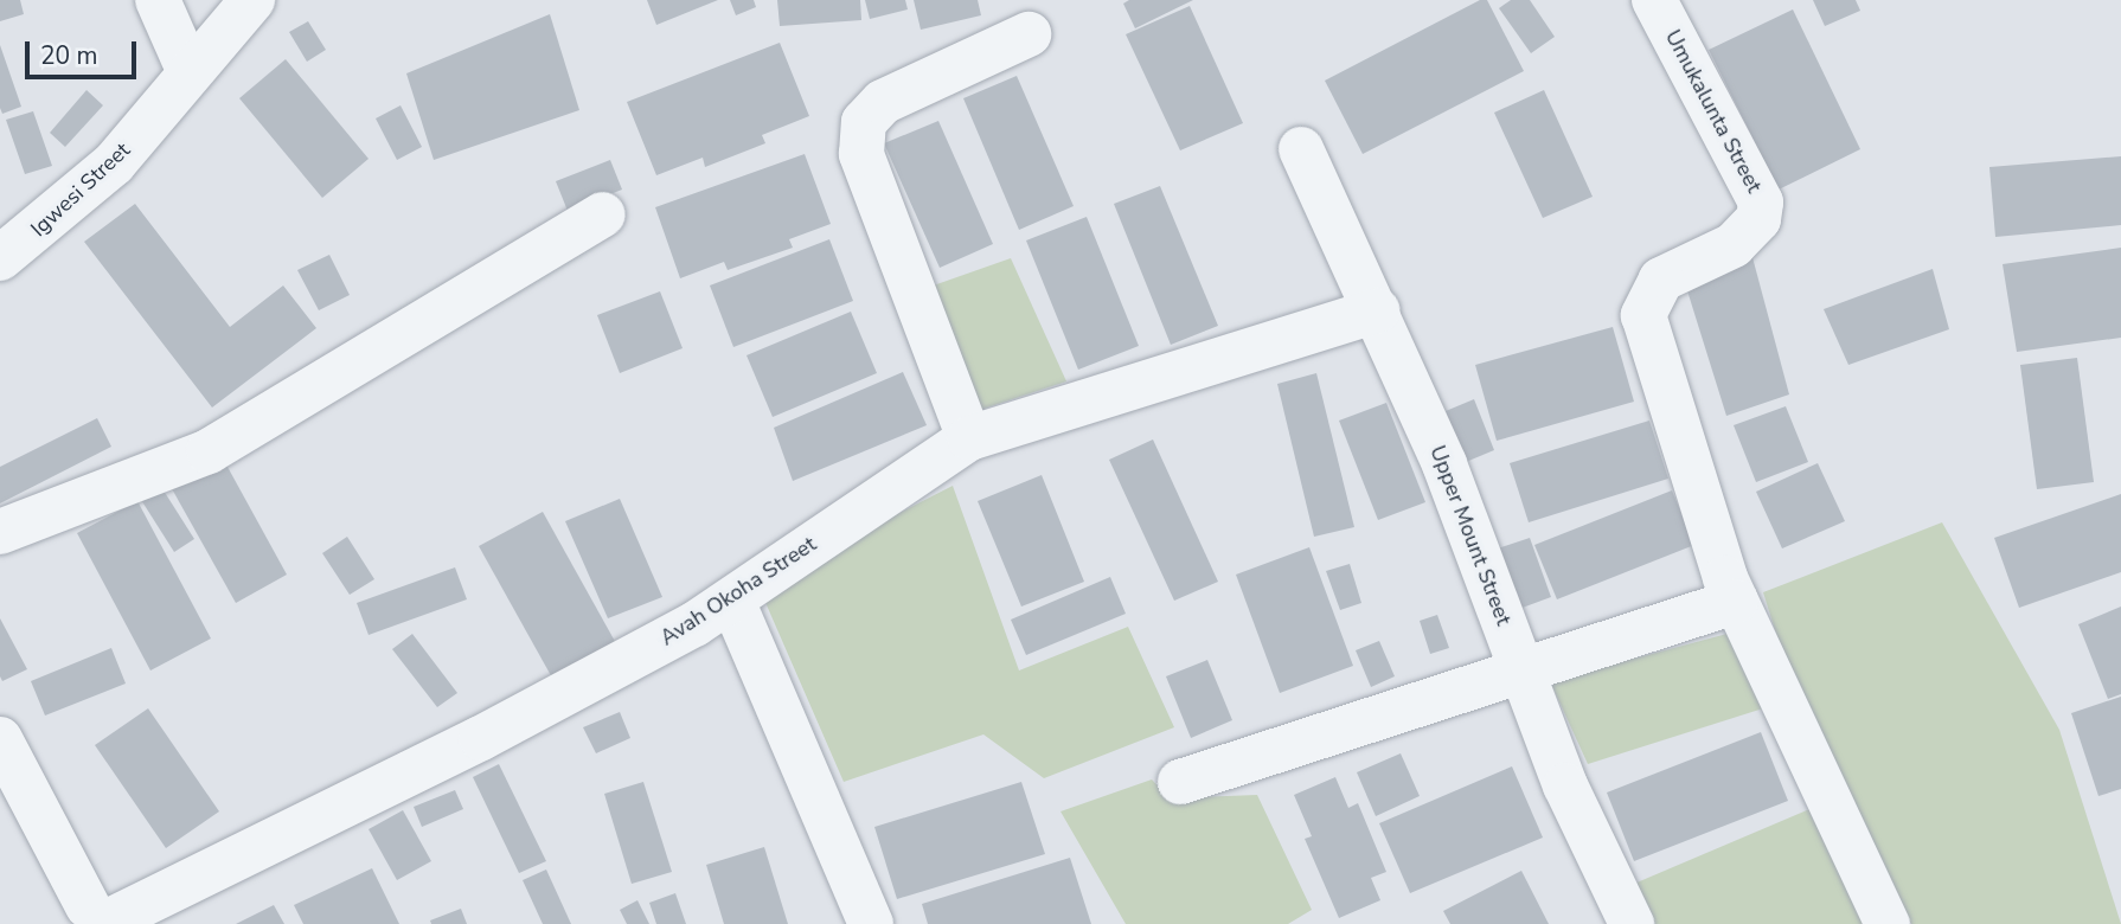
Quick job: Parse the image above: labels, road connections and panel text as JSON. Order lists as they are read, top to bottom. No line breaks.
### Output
{"streets":{"street":["Umukalunta Street","Igwesi Street","Upper Mount Street","Avah Okoha Street"]},"crossings":[["Upper Mount Street","Avah Okoha Street"]],"scale_bar":"20 m"}
